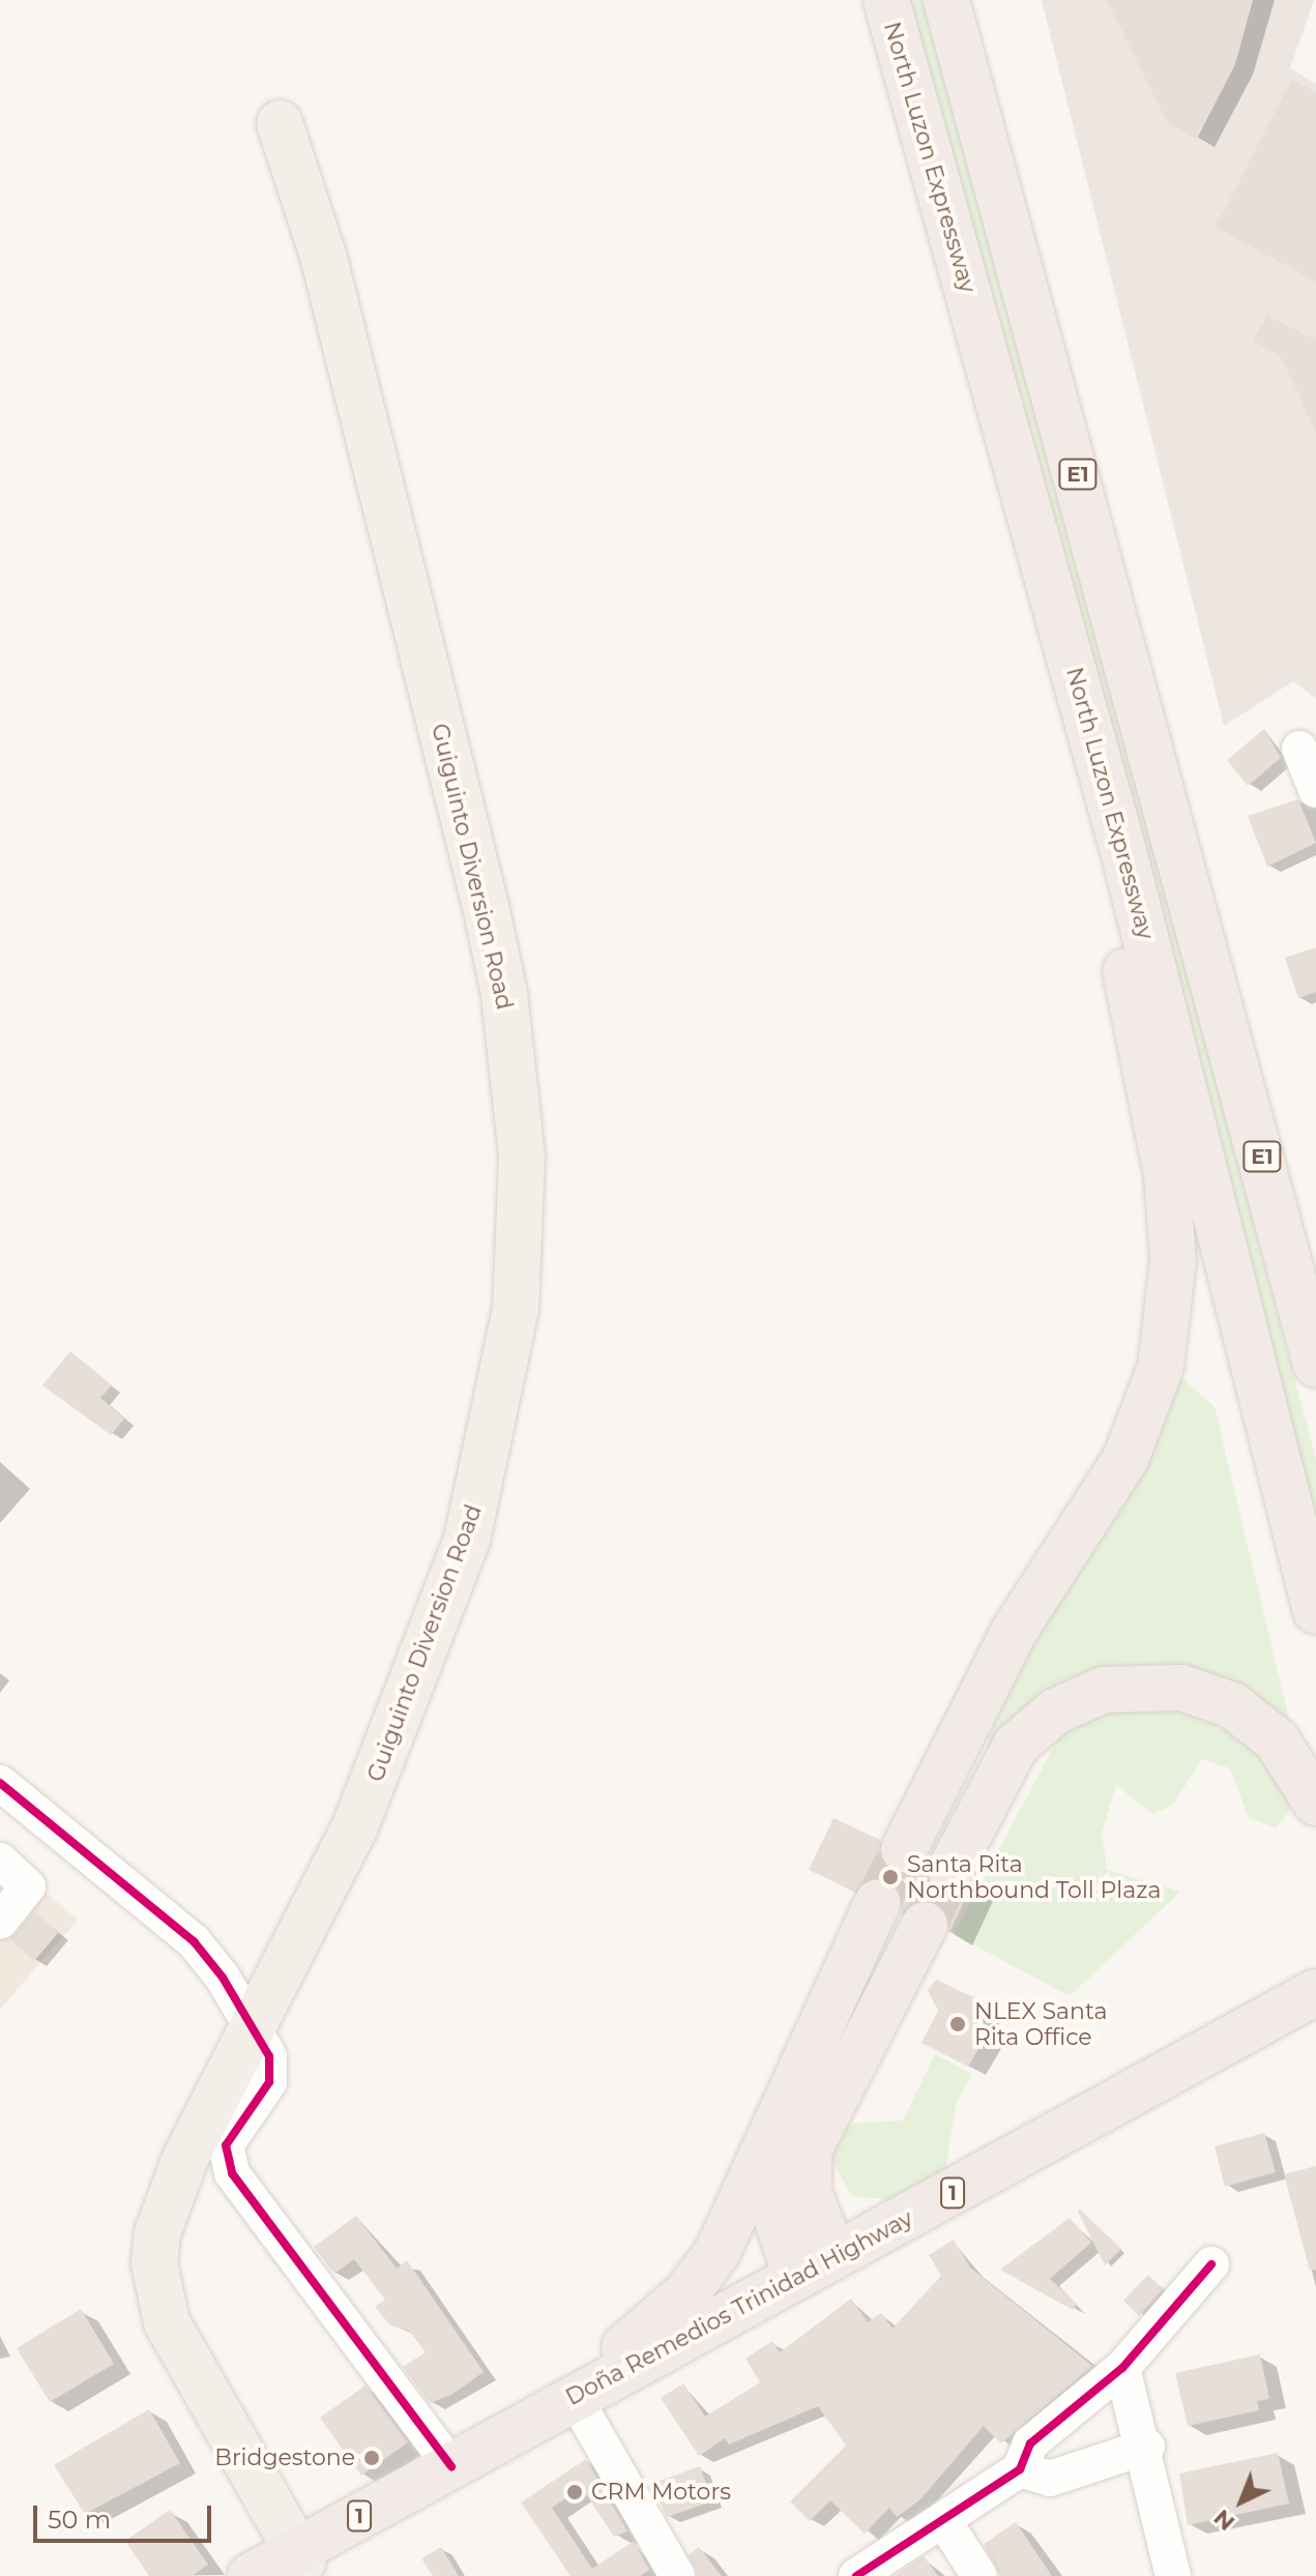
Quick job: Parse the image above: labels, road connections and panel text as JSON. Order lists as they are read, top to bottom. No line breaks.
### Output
{"streets":{"highway":["North Luzon Expressway","E1","1","Doña Remedios Trinidad Highway"],"main road":["Guiguinto Diversion Road"]},"places":["Santa Rita Northbound Toll Plaza","NLEX Santa Rita Office","Bridgestone","CRM Motors"],"scale_bar":"50 m","north":"bottom left"}
